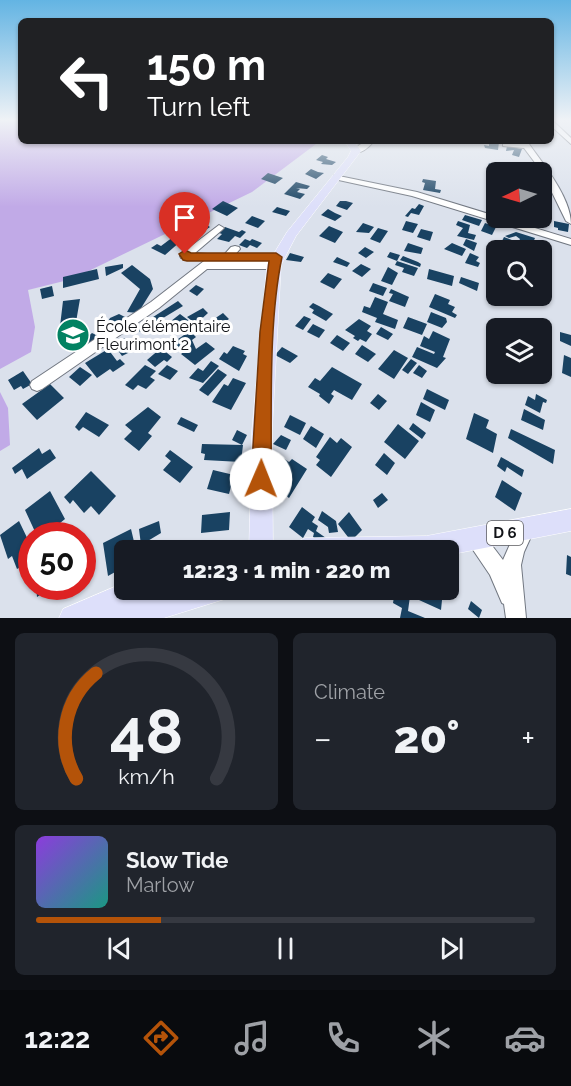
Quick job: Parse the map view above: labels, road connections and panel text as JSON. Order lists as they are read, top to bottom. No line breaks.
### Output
{"streets":{"main road":["D 6"]},"places":{"school or university":["École élémentaire Fleurimont 2"]},"north":"left","page":{"turn":["150 m","Turn left"],"limit":"50","trip":"12:23 · 1 min · 220 m","tile":"Climate","heat":["−","20°","+"],"song":["Slow Tide","Marlow"],"tabs":"12:22","gauge":["48","km/h"]}}
